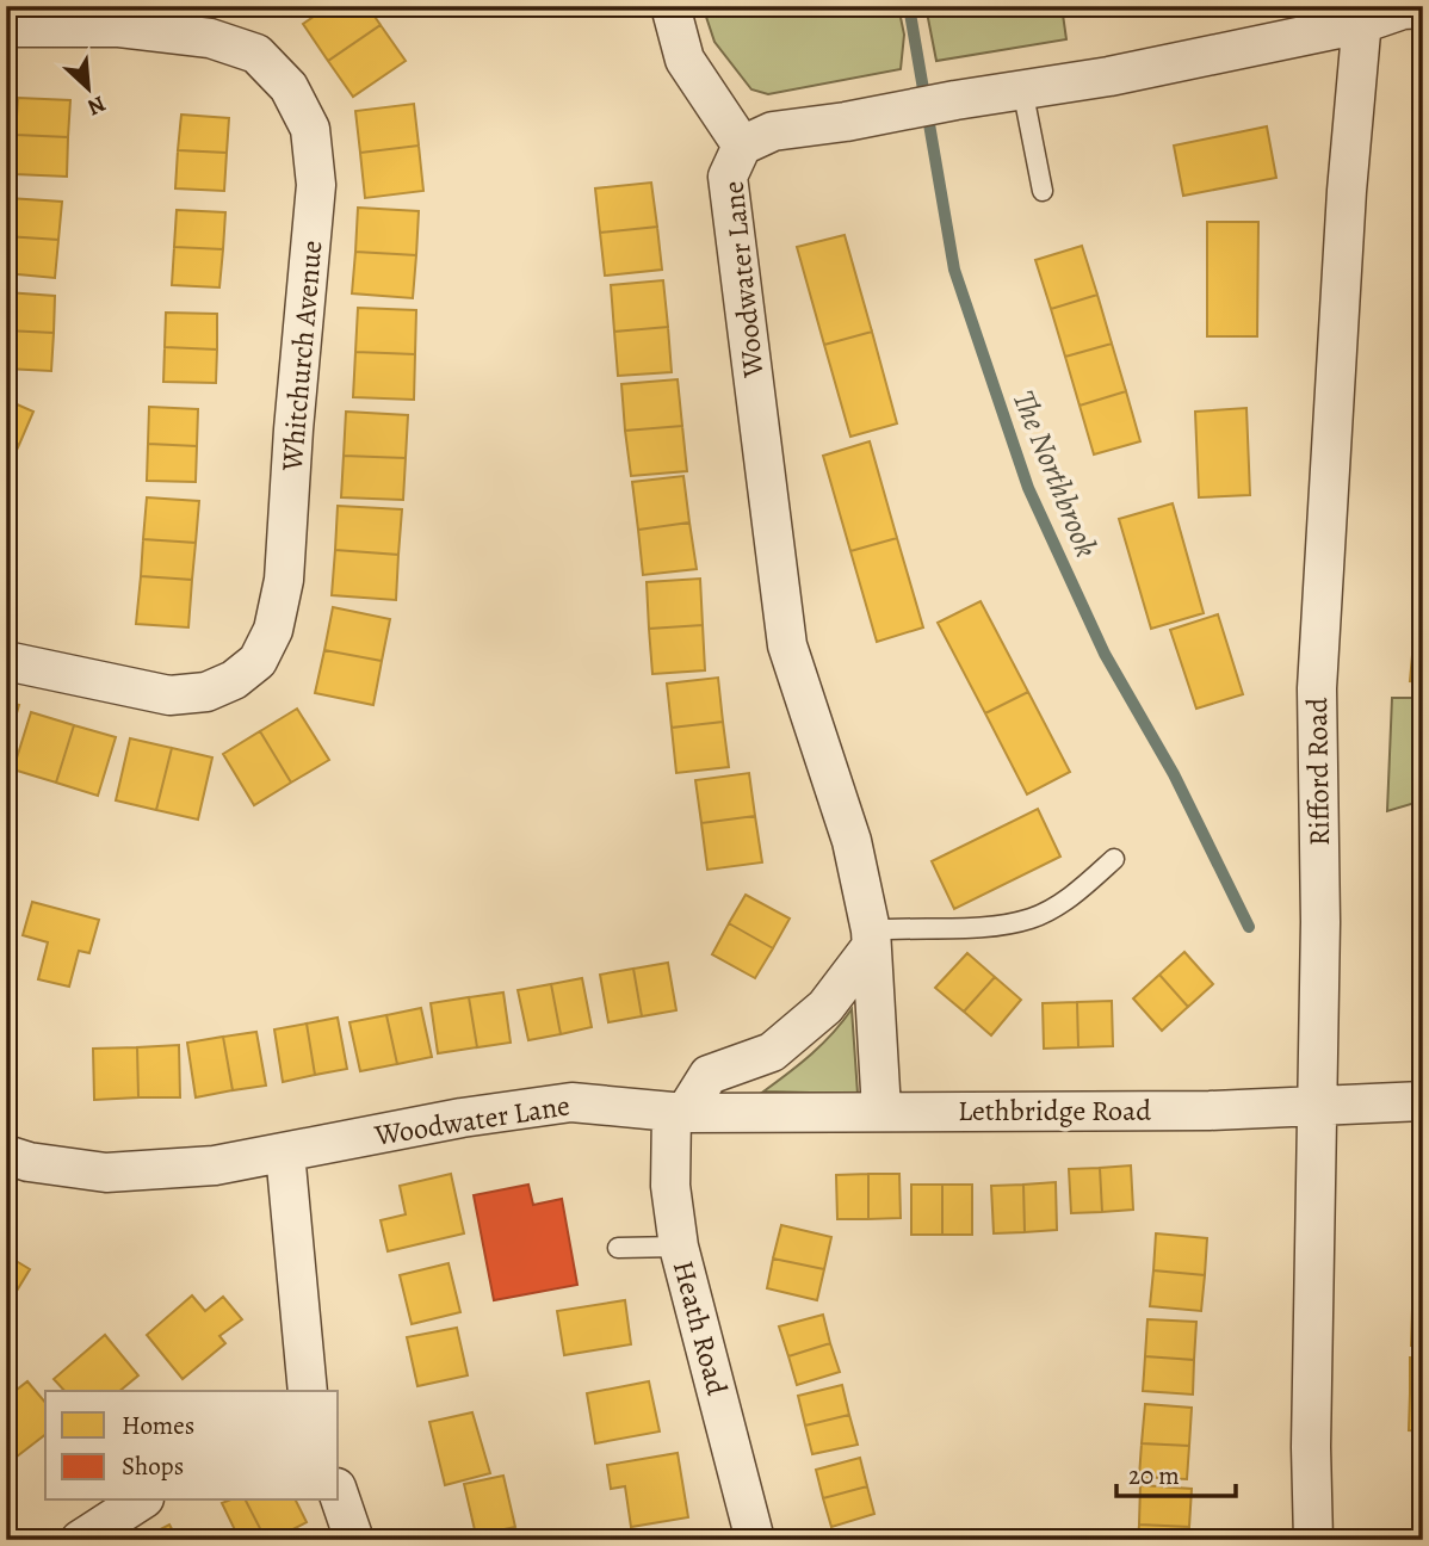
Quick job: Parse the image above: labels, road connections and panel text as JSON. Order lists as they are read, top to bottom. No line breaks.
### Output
{"streets":{"street":["Woodwater Lane","Whitchurch Avenue","Rifford Road","Lethbridge Road","Heath Road"]},"crossings":[["Woodwater Lane","Rifford Road"],["Woodwater Lane","Lethbridge Road"],["Woodwater Lane","Heath Road"],["Rifford Road","Lethbridge Road"],["Lethbridge Road","Heath Road"]],"water":["The Northbrook"],"legend":["Homes","Shops"],"scale_bar":"20 m","north":"bottom right"}
